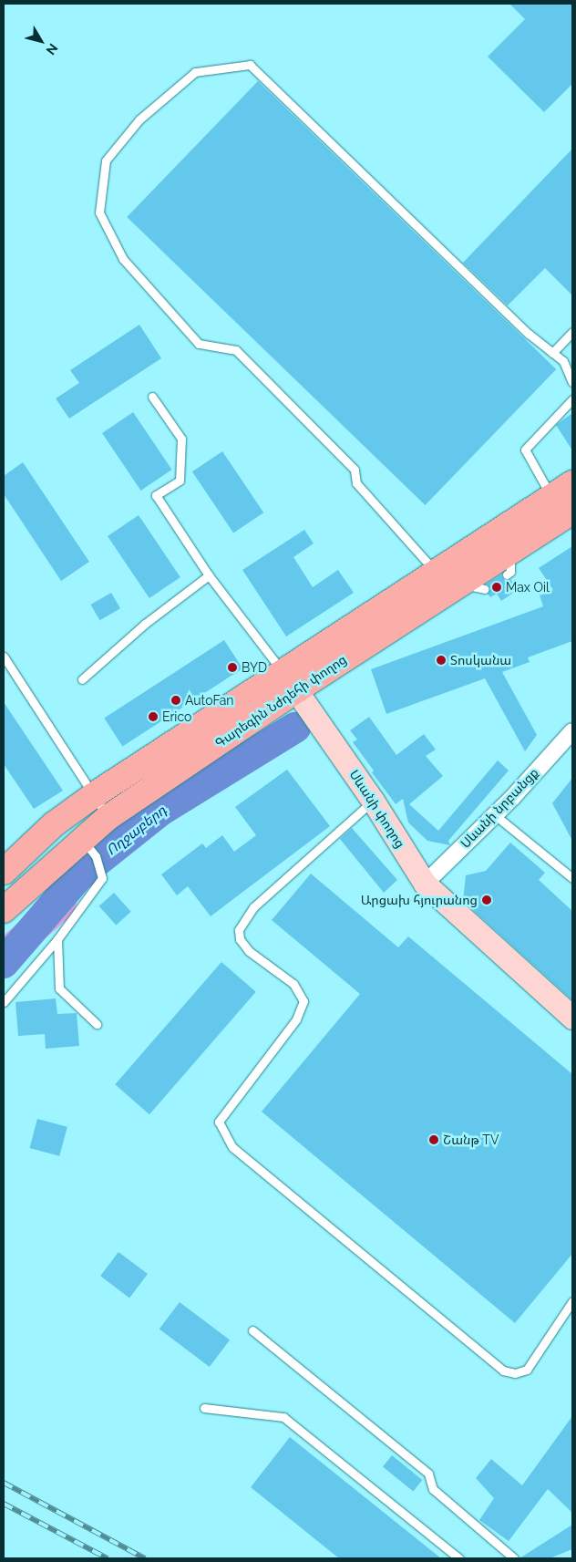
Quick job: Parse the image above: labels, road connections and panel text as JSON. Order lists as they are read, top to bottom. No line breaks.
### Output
{"streets":{"main road":["Գարեգին Նժդեհի փողոց"],"street":["Սևանի նրբանցք","Սևանի փողոց"]},"crossings":[["Գարեգին Նժդեհի փողոց","Սևանի փողոց"],["Սևանի նրբանցք","Սևանի փողոց"]],"water":["Ողջաբերդ"],"places":["Max Oil","Տոսկանա","BYD","AutoFan","Erico","Արցախ հյուրանոց","Շանթ TV"],"north":"bottom right"}
